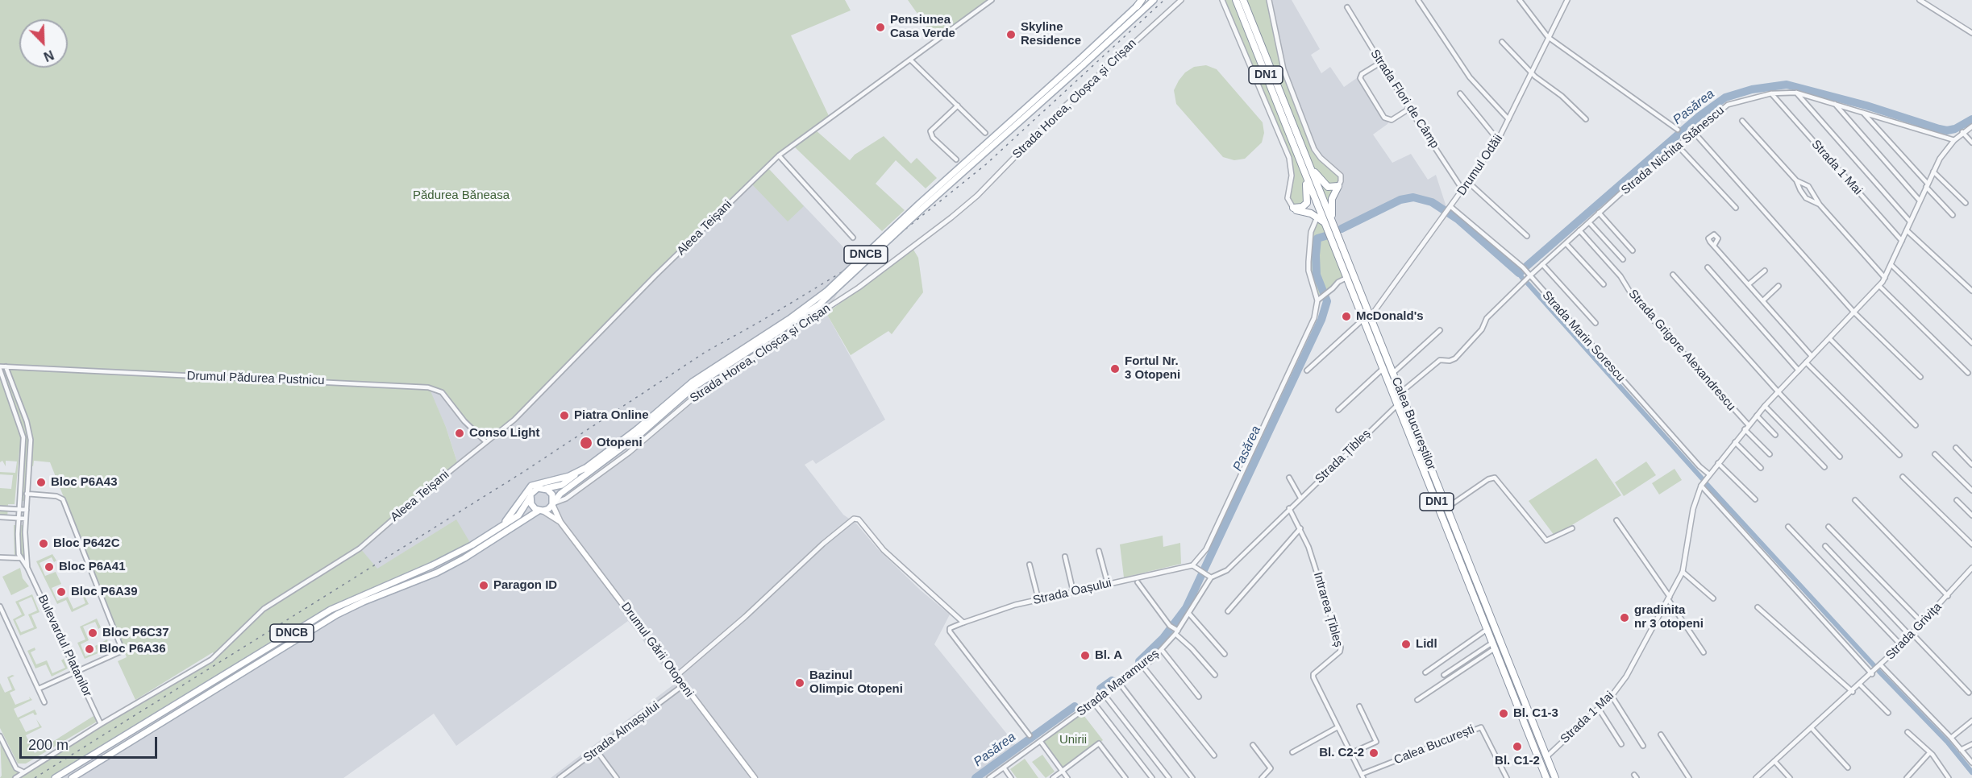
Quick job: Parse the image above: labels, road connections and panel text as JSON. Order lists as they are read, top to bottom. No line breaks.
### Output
{"streets":{"highway":["DN1","Calea Bucureștilor"],"main road":["Strada Horea, Cloșca și Crișan","DNCB","Drumul Gării Otopeni"],"street":["Strada Flori de Câmp","Strada Nichita Stănescu","Drumul Odăii","Strada 1 Mai","Aleea Teișani","Strada Marin Sorescu","Strada Grigore Alexandrescu","Drumul Pădurea Pustnicu","Strada Țibleș","Strada Oașului","Intrarea Țibleș","Strada Grivița","Bulevardul Platanilor","Strada Maramureș","Strada Almașului","Calea București"]},"crossings":[["DN1","Calea Bucureștilor"],["Strada Horea, Cloșca și Crișan","DNCB"],["Strada Horea, Cloșca și Crișan","Drumul Gării Otopeni"],["Strada Flori de Câmp","Drumul Odăii"],["Strada Nichita Stănescu","Strada 1 Mai"],["Strada Nichita Stănescu","Strada Marin Sorescu"],["Strada Nichita Stănescu","Strada Grigore Alexandrescu"],["Strada Nichita Stănescu","Calea Bucureștilor"],["Drumul Odăii","Strada Marin Sorescu"],["Drumul Odăii","Calea Bucureștilor"],["Strada 1 Mai","Strada Marin Sorescu"],["Strada 1 Mai","Strada Grigore Alexandrescu"],["Strada 1 Mai","Calea Bucureștilor"],["Aleea Teișani","Drumul Pădurea Pustnicu"],["Aleea Teișani","Bulevardul Platanilor"],["DNCB","Drumul Gării Otopeni"],["Drumul Pădurea Pustnicu","Bulevardul Platanilor"],["Calea Bucureștilor","Strada Țibleș"],["Strada Țibleș","Intrarea Țibleș"],["Intrarea Țibleș","Calea București"],["Drumul Gării Otopeni","Strada Almașului"]],"water":["Pasărea"],"parks":["Pădurea Băneasa","Unirii"],"places":["Pensiunea Casa Verde","Skyline Residence","McDonald's","Fortul Nr. 3 Otopeni","Piatra Online","Conso Light","Otopeni","Bloc P6A43","Bloc P642C","Bloc P6A41","Paragon ID","Bloc P6A39","gradinita nr 3 otopeni","Bloc P6C37","Lidl","Bloc P6A36","Bl. A","Bazinul Olimpic Otopeni","Bl. C1-3","Bl. C1-2","Bl. C2-2"],"scale_bar":"200 m","north":"bottom right"}
